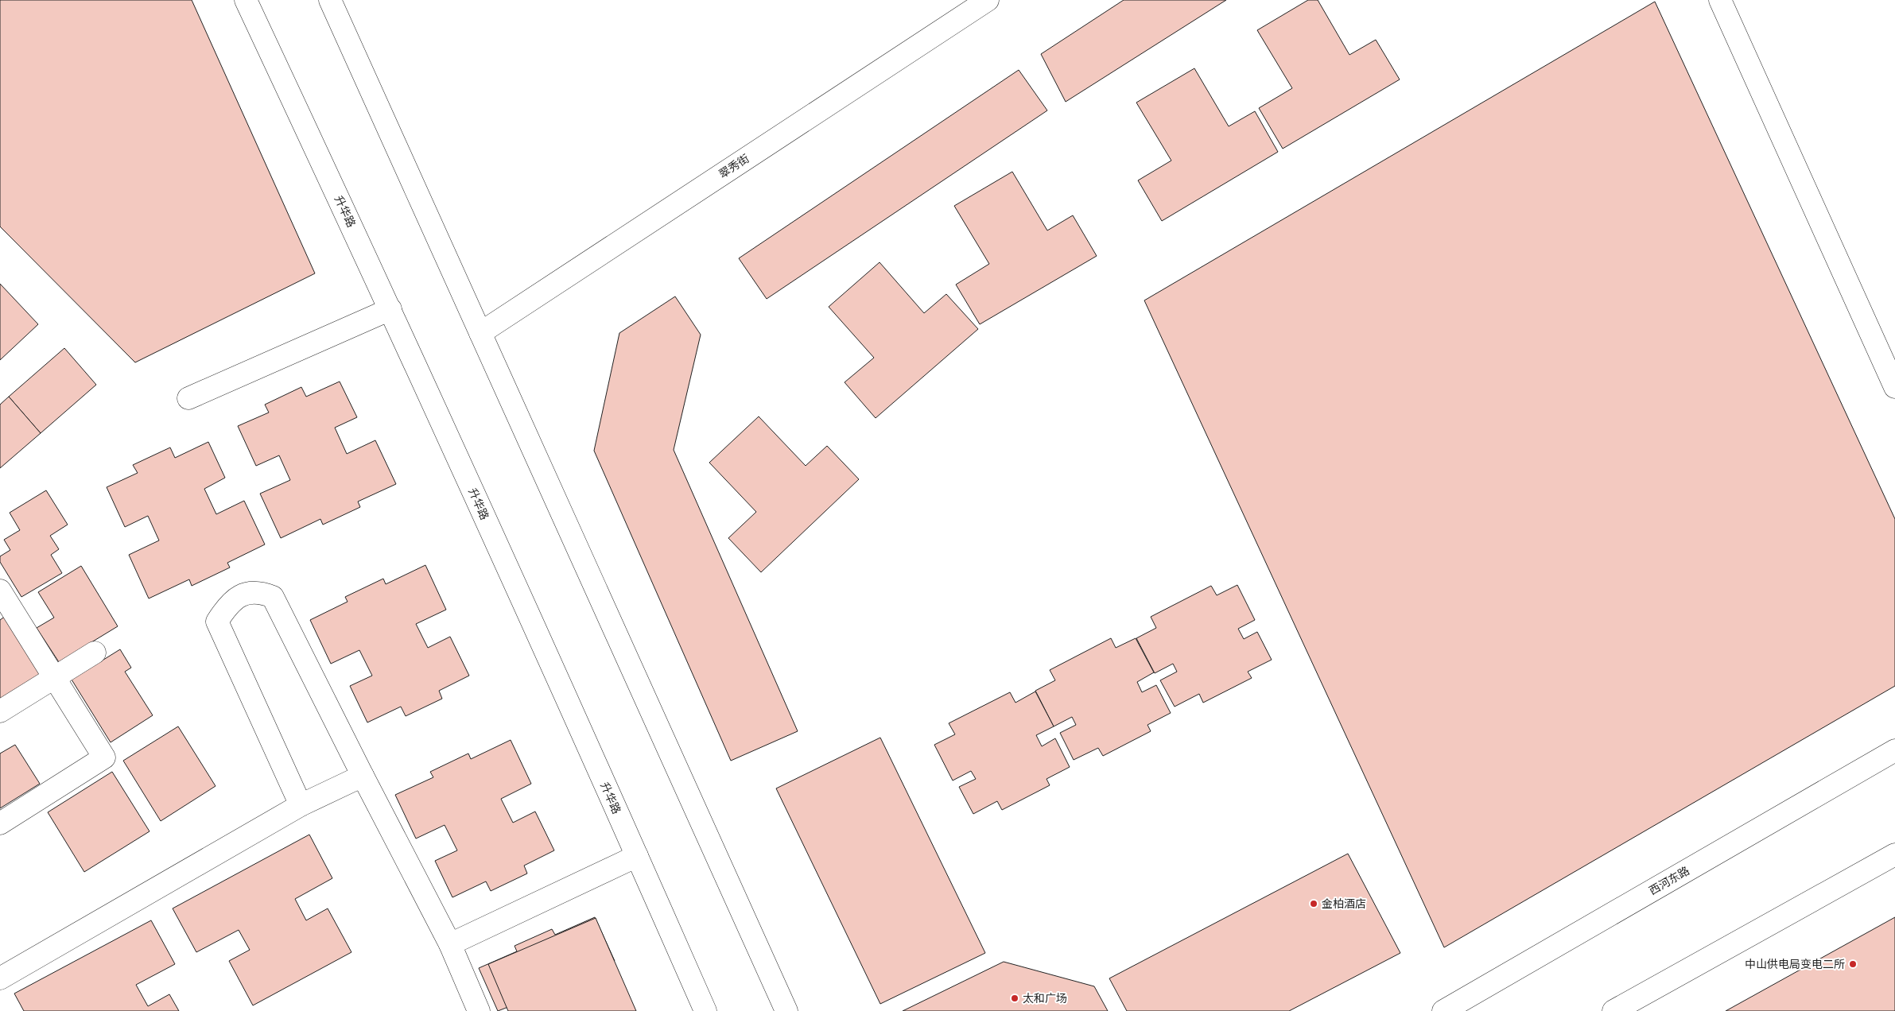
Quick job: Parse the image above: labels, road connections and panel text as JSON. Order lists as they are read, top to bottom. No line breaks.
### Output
{"streets":{"street":["翠秀街","升华路","西河东路"]},"places":["金柏酒店","中山供电局变电二所","太和广场"]}
